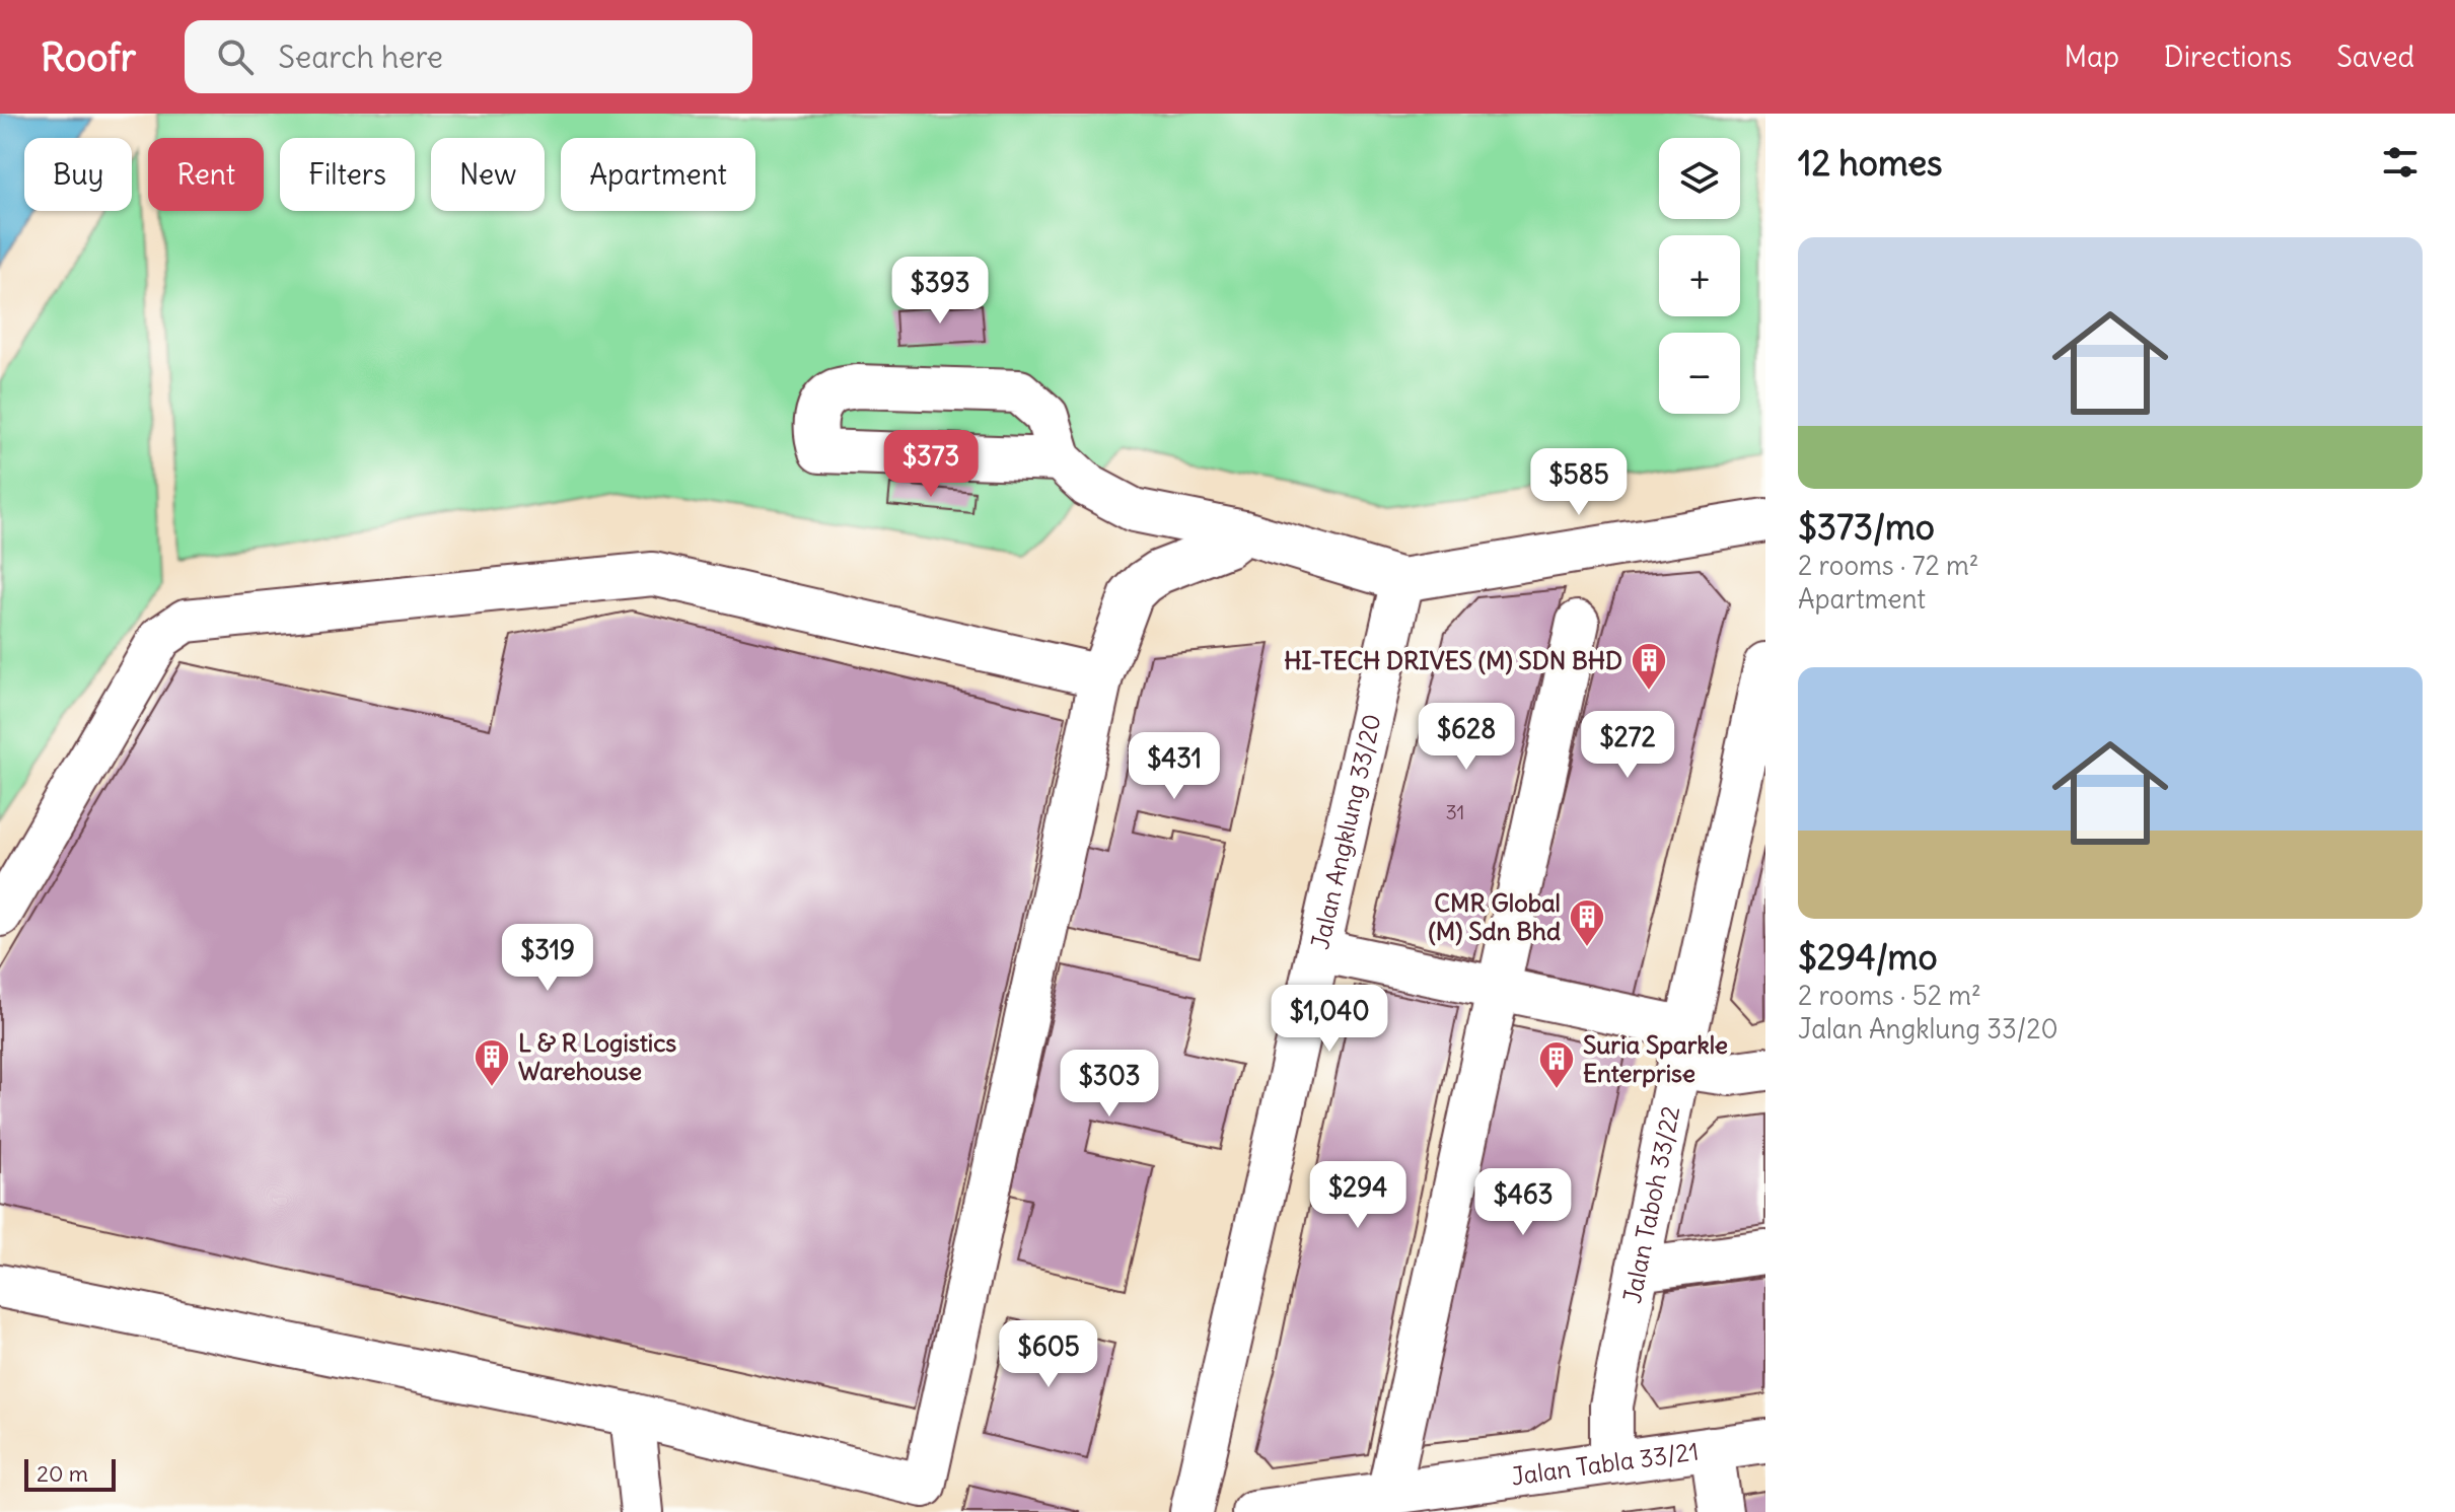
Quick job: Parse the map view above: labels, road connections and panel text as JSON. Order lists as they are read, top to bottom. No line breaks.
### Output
{"streets":{"street":["Jalan Angklung 33/20","Jalan Taboh 33/22","Jalan Tabla 33/21"]},"crossings":[["Jalan Taboh 33/22","Jalan Tabla 33/21"]],"places":{"building":["HI-TECH DRIVES (M) SDN BHD","CMR Global (M) Sdn Bhd","L & R Logistics Warehouse","Suria Sparkle Enterprise"]},"house_numbers":["31"],"scale_bar":"20 m","page":{"header":"Roofr","search":"Search here","nav":["Map","Directions","Saved"],"heading":"12 homes","map_buttons":["+","−"],"chip":["Buy","Rent","Filters","New","Apartment"],"list":[{"name":"$373/mo","note":"2 rooms · 72 m² · Apartment"},{"name":"$294/mo","note":"2 rooms · 52 m² · Jalan Angklung 33/20"}],"price":["$393","$373","$585","$628","$272","$431","$319","$1,040","$303","$294","$463","$605"],"scale":"20 m"}}
